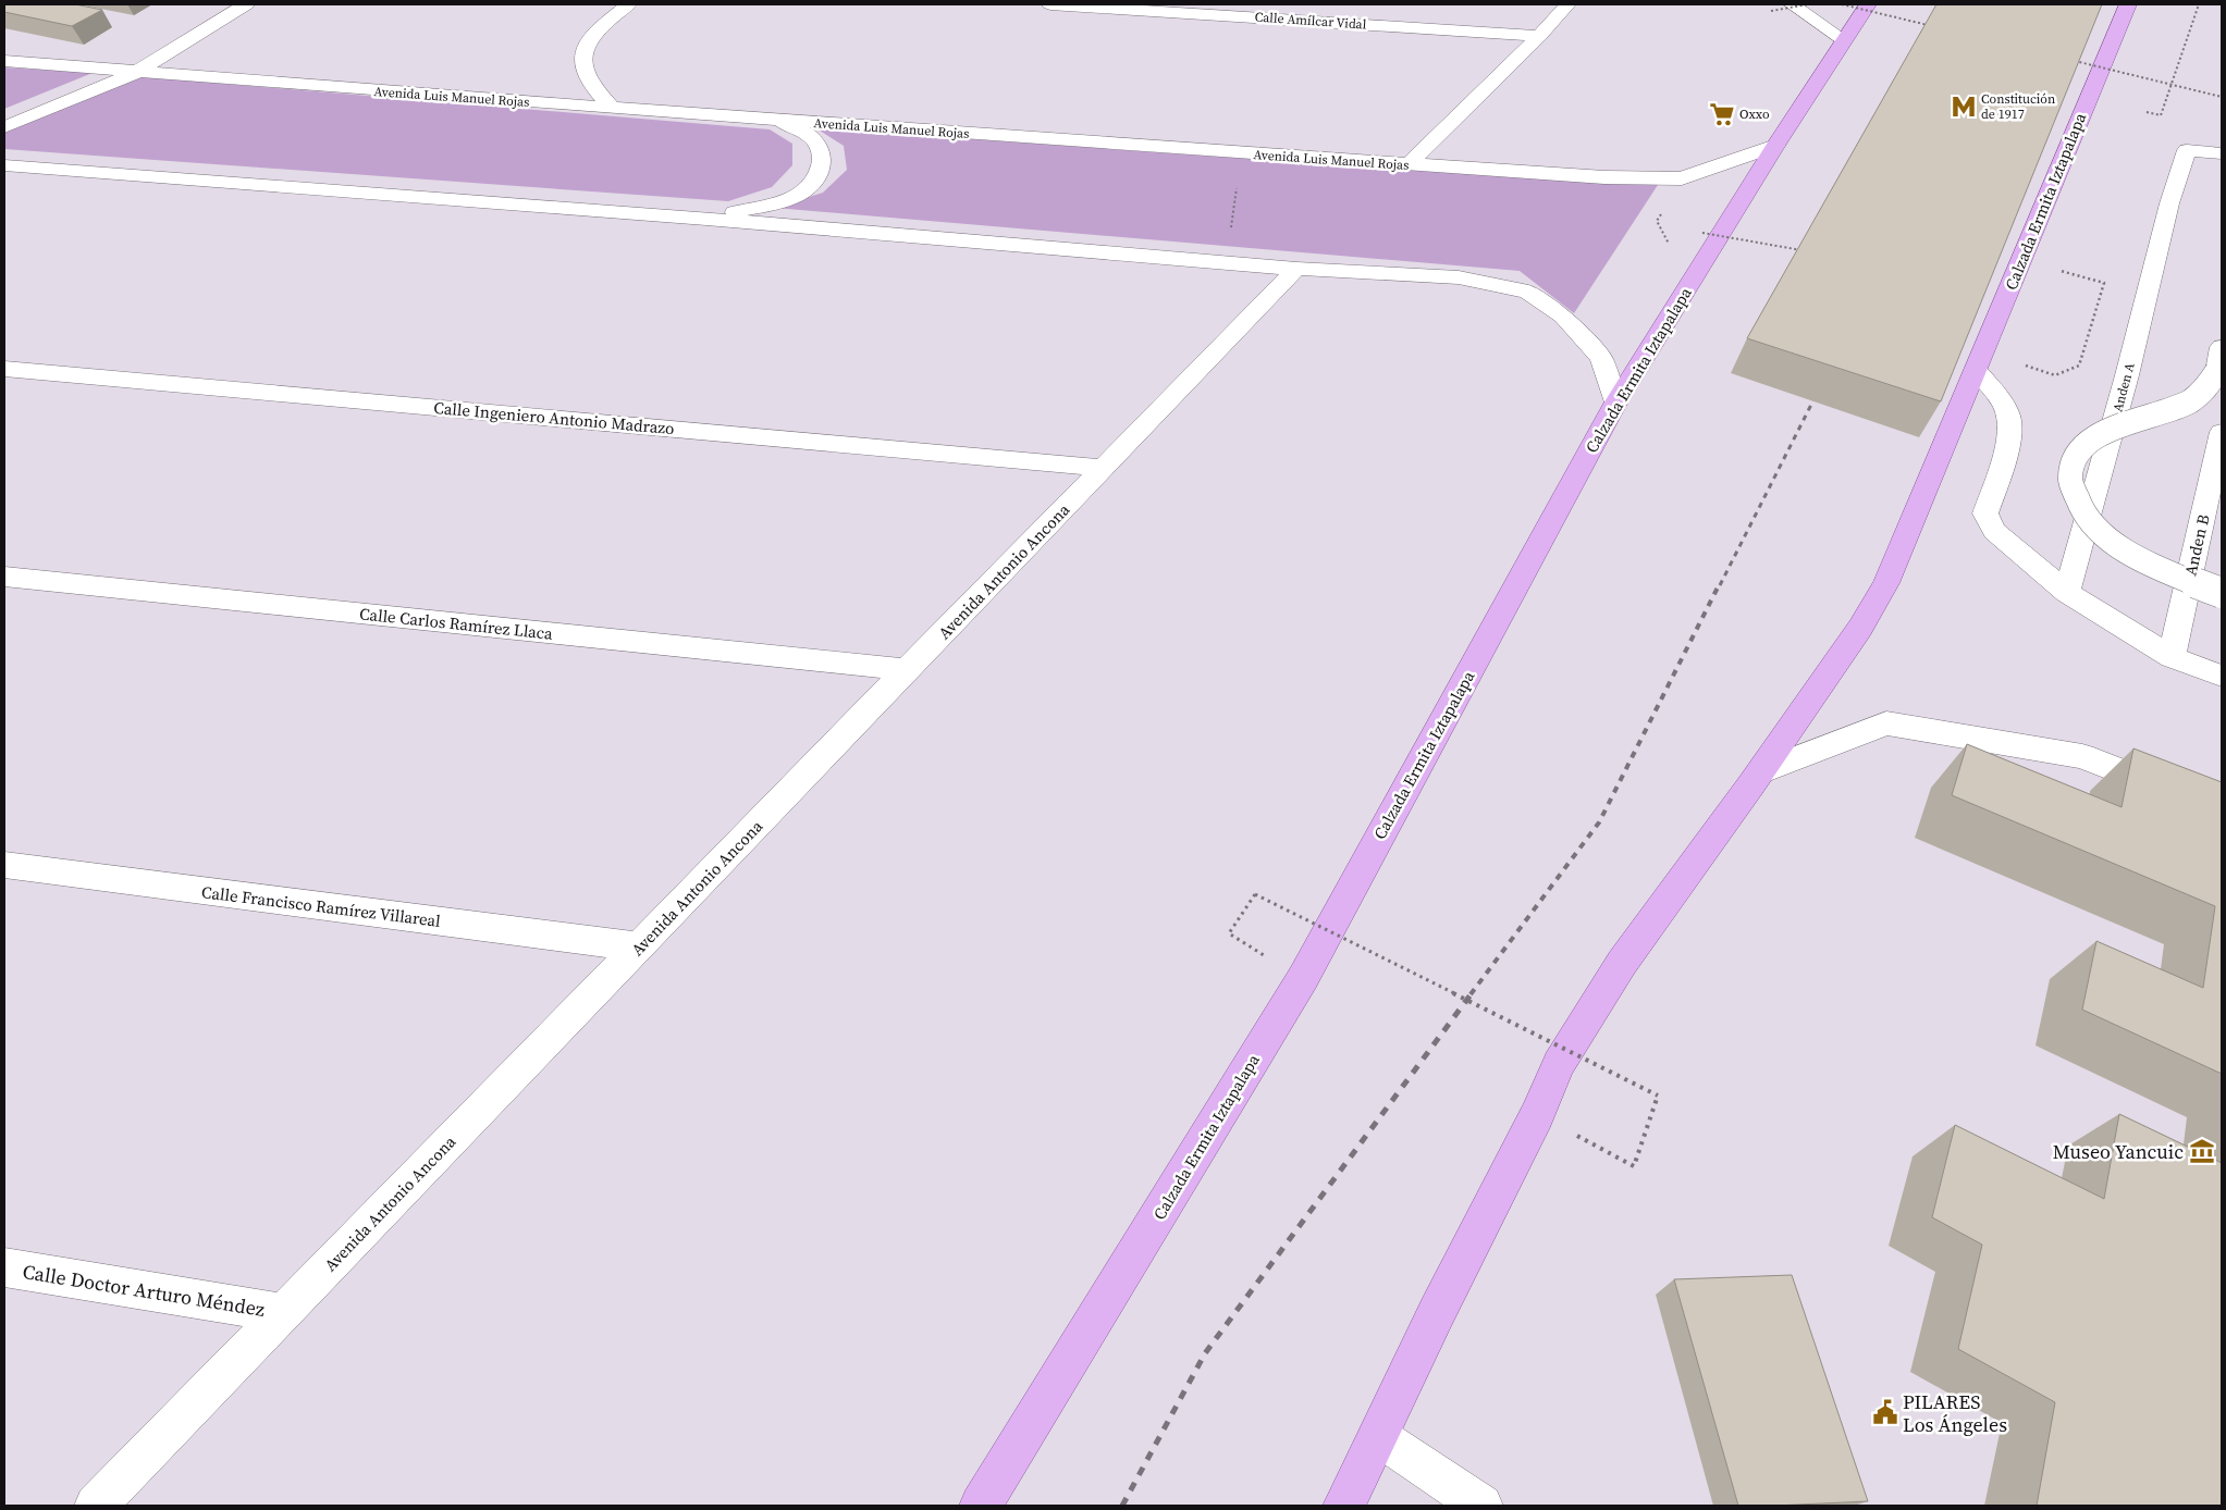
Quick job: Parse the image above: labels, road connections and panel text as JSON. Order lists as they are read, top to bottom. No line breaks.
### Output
{"streets":{"main road":["Calzada Ermita Iztapalapa"],"street":["Calle Amílcar Vidal","Avenida Luis Manuel Rojas","Anden A","Calle Ingeniero Antonio Madrazo","Anden B","Avenida Antonio Ancona","Calle Carlos Ramírez Llaca","Calle Francisco Ramírez Villareal","Calle Doctor Arturo Méndez"]},"crossings":[["Avenida Luis Manuel Rojas","Calzada Ermita Iztapalapa"],["Calle Ingeniero Antonio Madrazo","Avenida Antonio Ancona"],["Avenida Antonio Ancona","Calle Carlos Ramírez Llaca"],["Avenida Antonio Ancona","Calle Francisco Ramírez Villareal"],["Avenida Antonio Ancona","Calle Doctor Arturo Méndez"]],"places":{"metro station":["Constitución de 1917"],"supermarket":["Oxxo"],"museum":["Museo Yancuic"],"public building":["PILARES Los Ángeles"]}}
